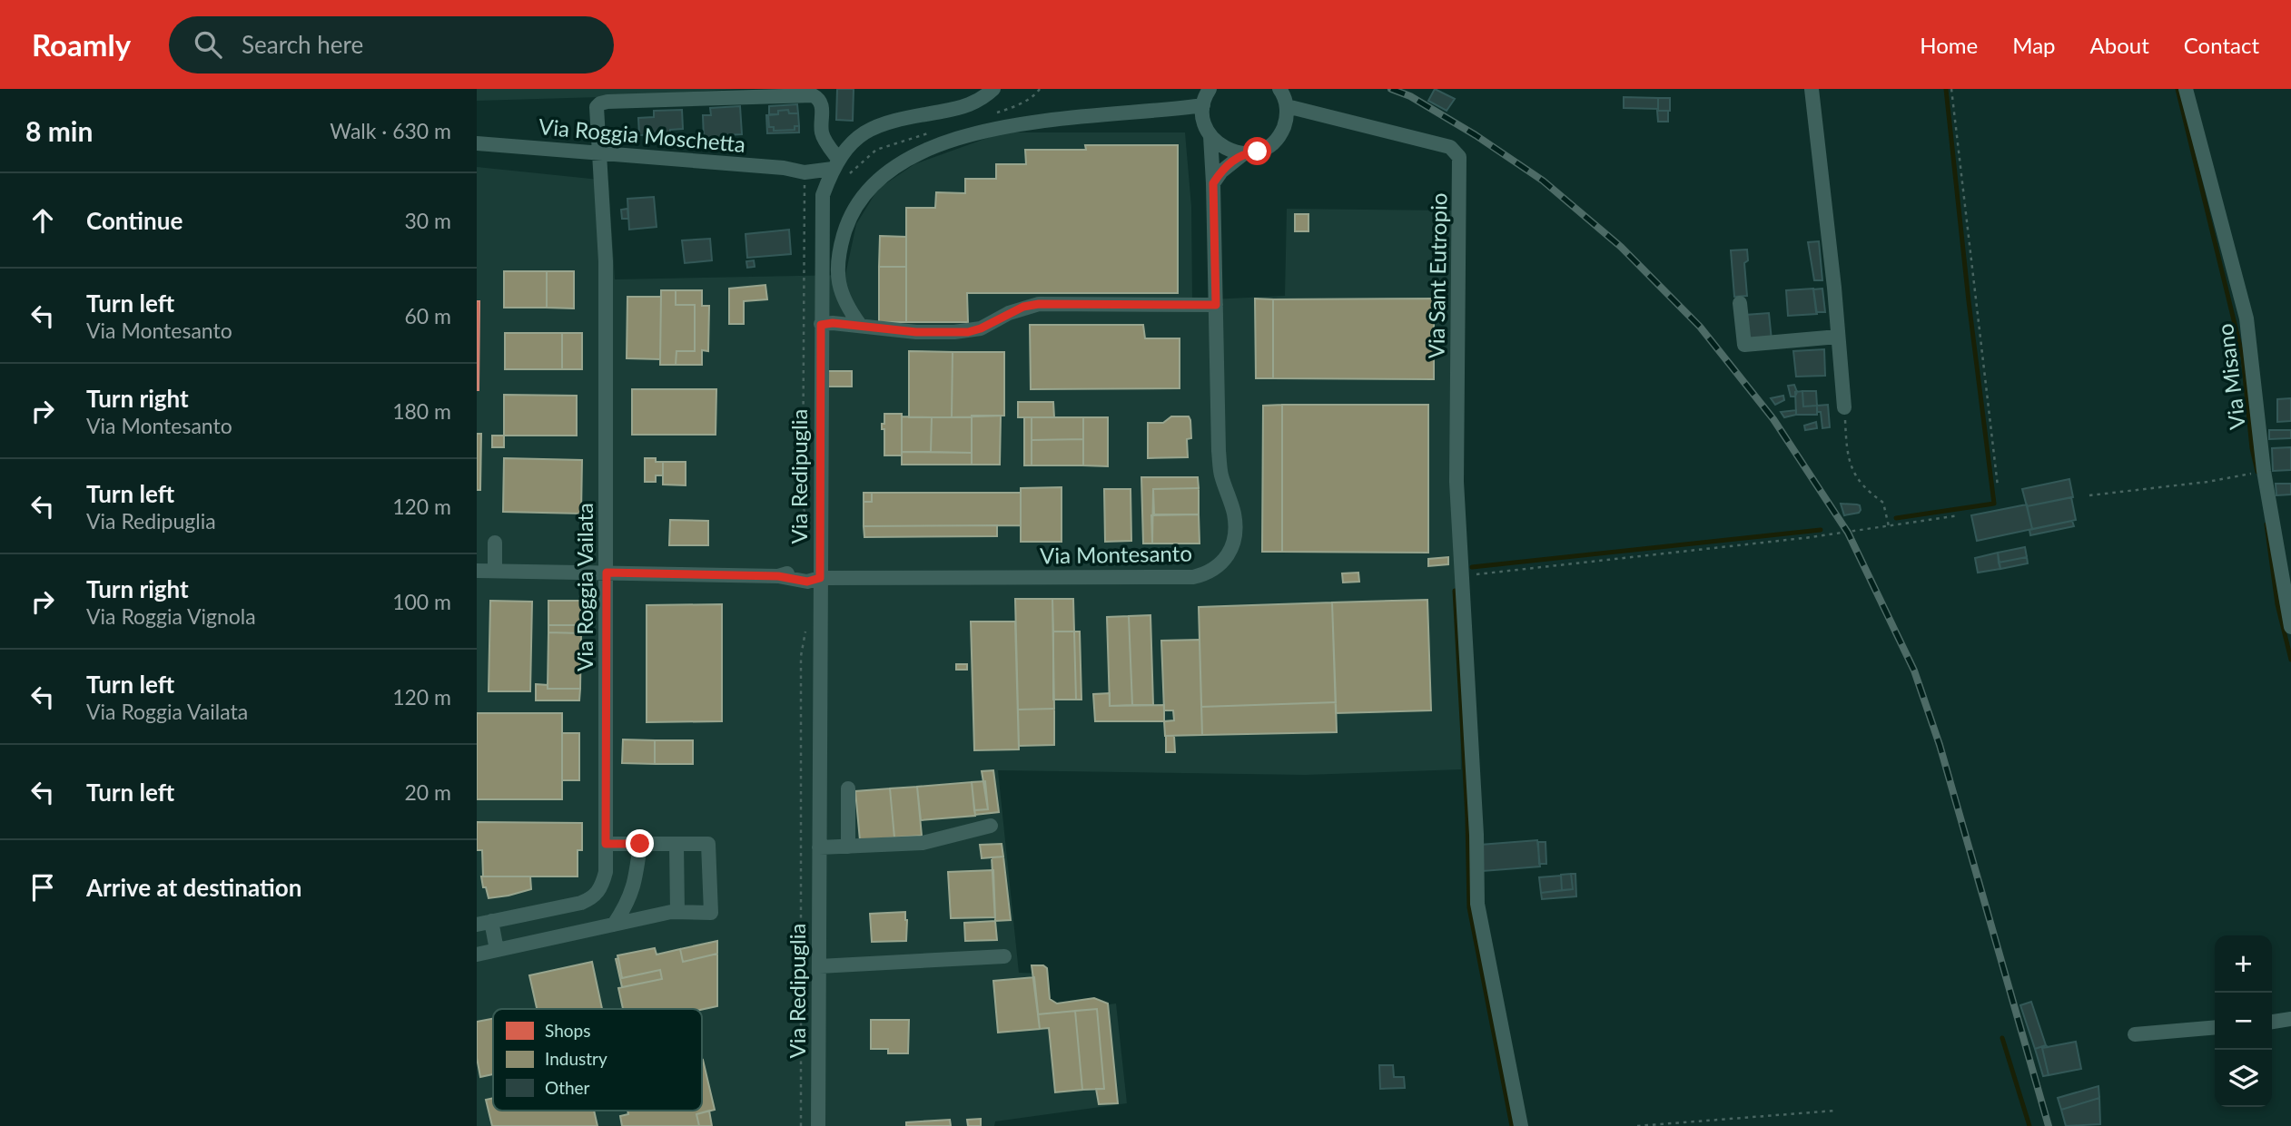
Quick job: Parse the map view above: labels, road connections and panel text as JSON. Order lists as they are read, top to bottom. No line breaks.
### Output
{"streets":{"street":["Via Roggia Moschetta","Via Sant Eutropio","Via Misano","Via Redipuglia","Via Montesanto","Via Roggia Vailata"]},"crossings":[["Via Roggia Moschetta","Via Redipuglia"],["Via Roggia Moschetta","Via Roggia Vailata"],["Via Redipuglia","Via Montesanto"],["Via Redipuglia","Via Roggia Vailata"],["Via Montesanto","Via Roggia Vailata"]],"legend":["Shops","Industry","Other"],"page":{"header":"Roamly","search":"Search here","nav":["Home","Map","About","Contact"],"heading":["8 min","Walk · 630 m"],"list":[["Continue","30 m"],["Turn left","Via Montesanto","60 m"],["Turn right","Via Montesanto","180 m"],["Turn left","Via Redipuglia","120 m"],["Turn right","Via Roggia Vignola","100 m"],["Turn left","Via Roggia Vailata","120 m"],["Turn left","20 m"],"Arrive at destination"],"map_buttons":["+","−"]}}
